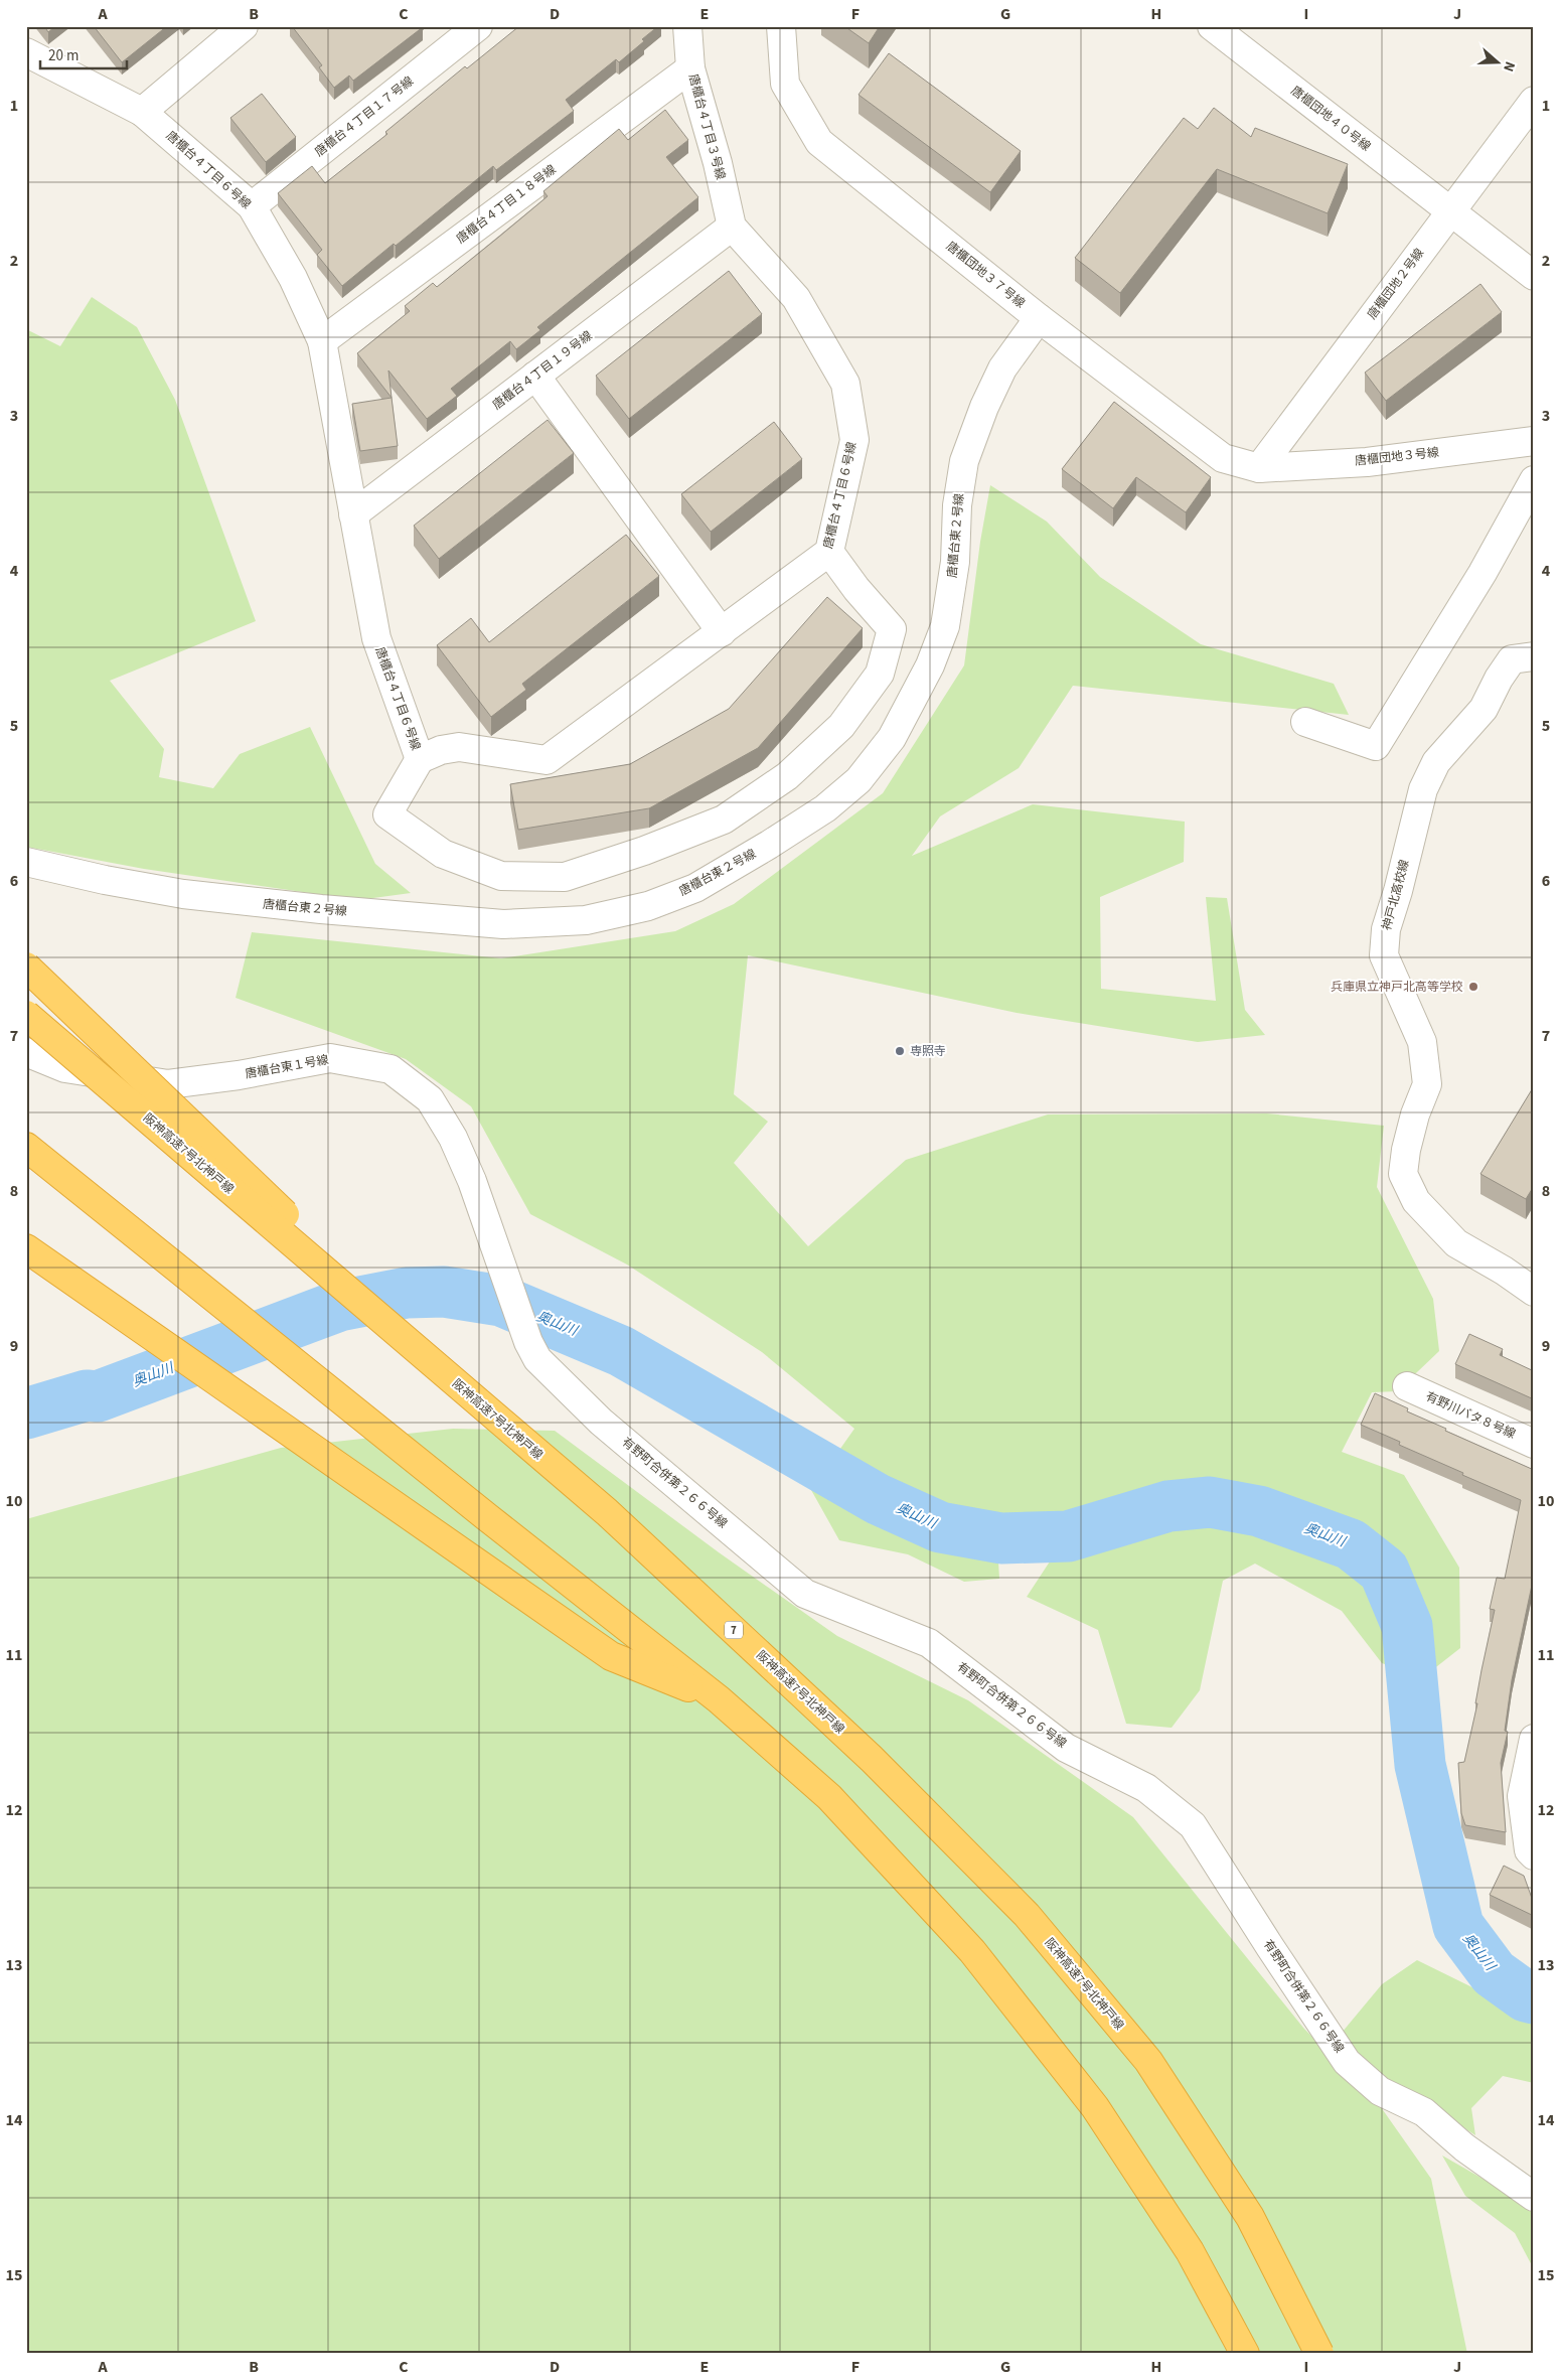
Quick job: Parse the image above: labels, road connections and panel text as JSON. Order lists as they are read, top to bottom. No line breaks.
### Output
{"streets":{"highway":["阪神高速7号北神戸線","7"],"street":["唐櫃台４丁目１７号線","唐櫃団地４０号線","唐櫃台４丁目３号線","唐櫃台４丁目６号線","唐櫃台４丁目１８号線","唐櫃団地３７号線","唐櫃団地２号線","唐櫃台４丁目１９号線","唐櫃団地３号線","唐櫃台東２号線","神戸北高校線","唐櫃台東１号線","有野川バタ８号線","有野町合併第２６６号線"]},"crossings":[["唐櫃台４丁目１７号線","唐櫃台４丁目６号線"],["唐櫃団地４０号線","唐櫃団地２号線"],["唐櫃台４丁目３号線","唐櫃台４丁目６号線"],["唐櫃台４丁目３号線","唐櫃台４丁目１８号線"],["唐櫃台４丁目３号線","唐櫃台４丁目１９号線"],["唐櫃台４丁目６号線","唐櫃台４丁目１８号線"],["唐櫃台４丁目６号線","唐櫃台４丁目１９号線"],["唐櫃団地３７号線","唐櫃団地２号線"],["唐櫃団地３７号線","唐櫃団地３号線"],["唐櫃団地３７号線","唐櫃台東２号線"],["唐櫃団地２号線","唐櫃団地３号線"],["唐櫃台東１号線","有野町合併第２６６号線"]],"water":["奥山川"],"places":["兵庫県立神戸北高等学校","専照寺"],"scale_bar":"20 m","north":"right","grid":{"columns":["A","B","C","D","E","F","G","H","I","J"],"rows":["1","2","3","4","5","6","7","8","9","10","11","12","13","14","15"]}}
